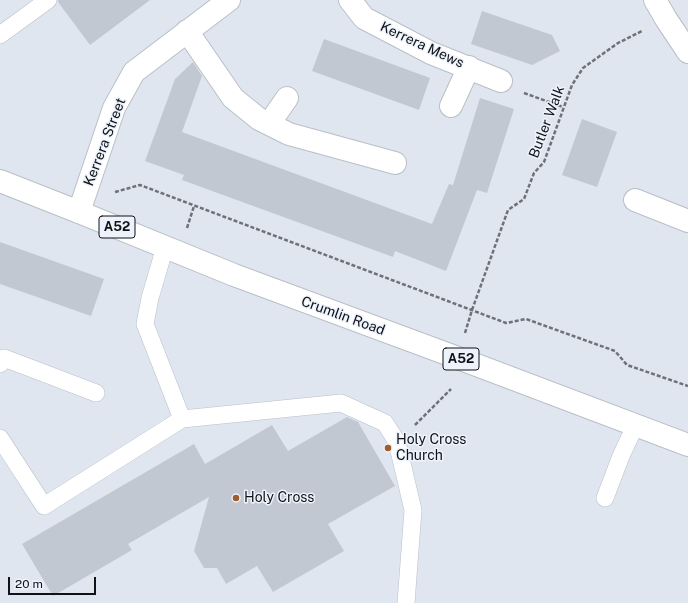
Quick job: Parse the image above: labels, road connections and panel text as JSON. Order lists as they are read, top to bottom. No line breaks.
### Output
{"streets":{"street":["Kerrera Mews","Kerrera Street","A52","Crumlin Road"],"path":["Butler Walk"]},"crossings":[["Butler Walk","Crumlin Road"],["Kerrera Street","Crumlin Road"]],"places":["Holy Cross Church","Holy Cross"],"scale_bar":"20 m"}
